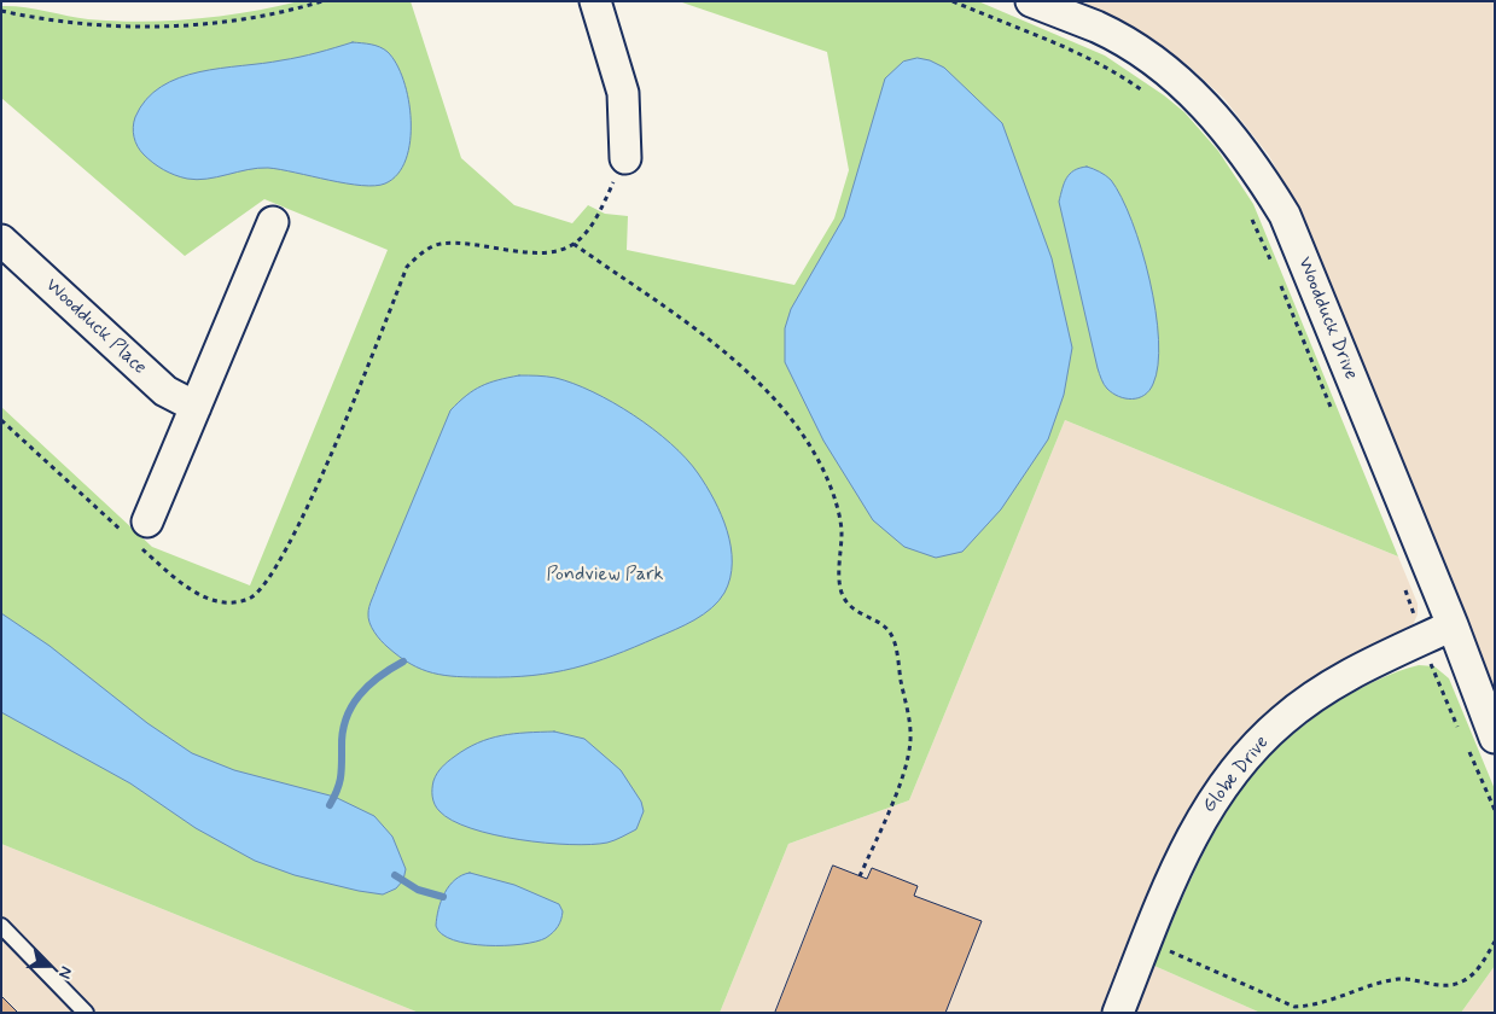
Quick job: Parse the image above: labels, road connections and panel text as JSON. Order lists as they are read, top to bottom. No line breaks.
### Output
{"streets":{"street":["Woodduck Drive","Woodduck Place","Globe Drive"]},"crossings":[["Woodduck Drive","Globe Drive"]],"parks":["Pondview Park"],"north":"right"}
